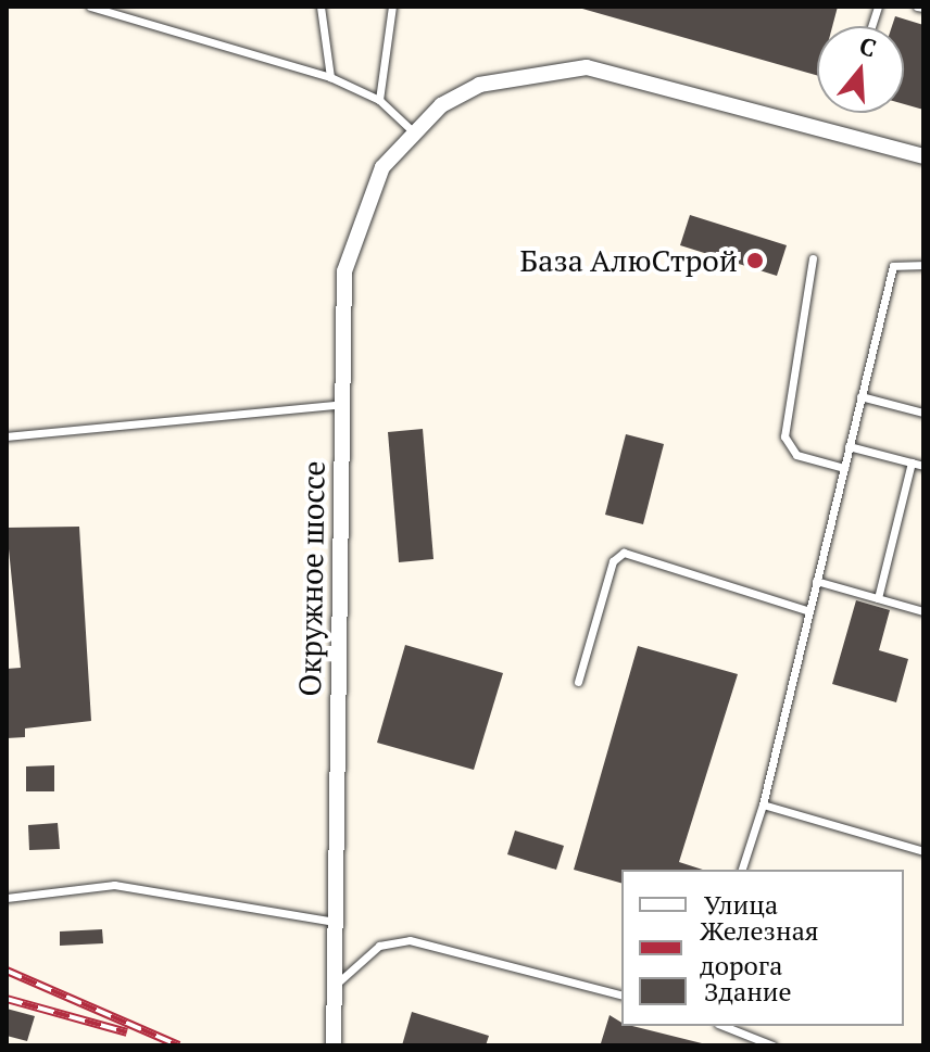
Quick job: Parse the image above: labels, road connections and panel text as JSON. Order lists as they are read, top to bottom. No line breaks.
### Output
{"streets":{"street":["Окружное шоссе"]},"places":["База АлюСтрой"],"legend":["Улица","Железная дорога","Здание"],"north":"top"}
